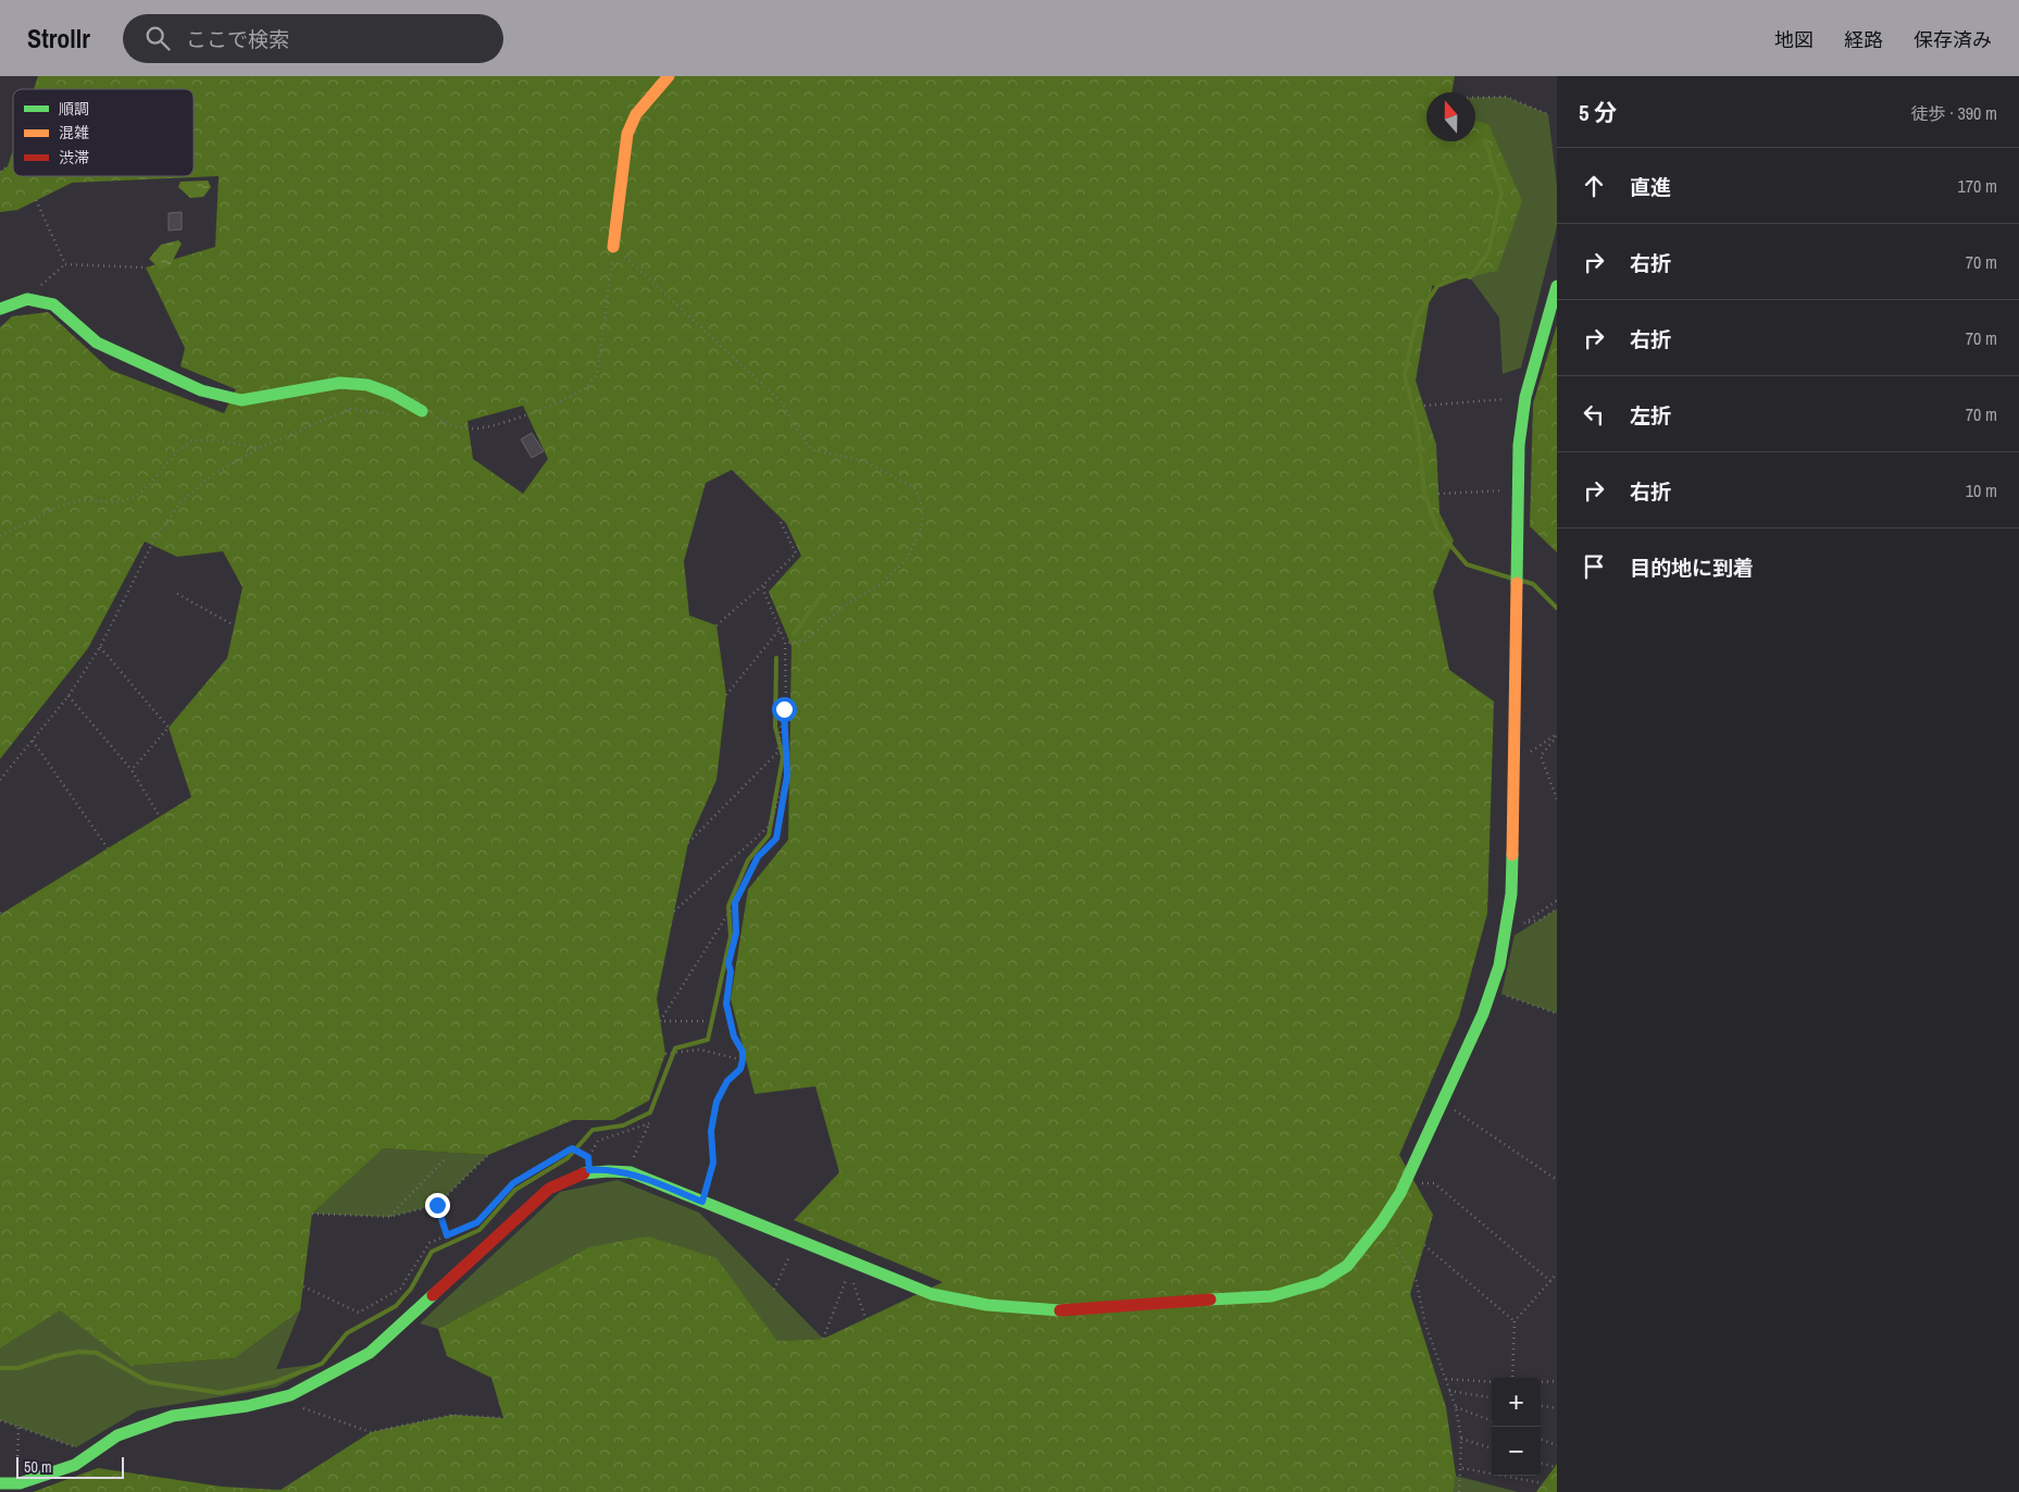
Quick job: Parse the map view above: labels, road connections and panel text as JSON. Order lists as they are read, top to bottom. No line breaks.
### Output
{"legend":["順調","混雑","渋滞"],"scale_bar":"50 m","north":"top","page":{"header":"Strollr","search":"ここで検索","nav":["地図","経路","保存済み"],"heading":["5 分","徒歩 · 390 m"],"list":[["直進","170 m"],["右折","70 m"],["右折","70 m"],["左折","70 m"],["右折","10 m"],"目的地に到着"],"map_buttons":["+","−"],"scale":"50 m"}}
